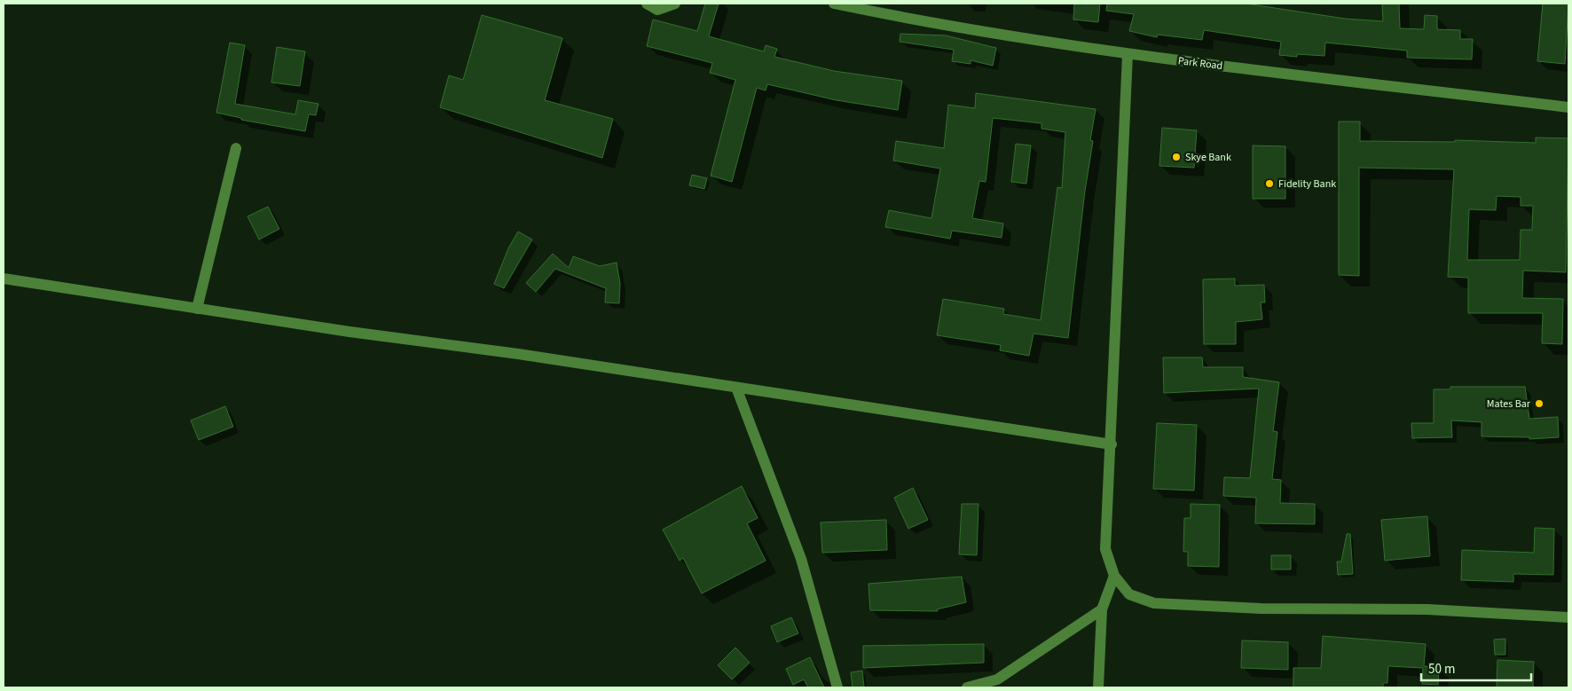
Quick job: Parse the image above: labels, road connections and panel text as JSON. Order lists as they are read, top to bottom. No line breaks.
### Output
{"streets":{"street":["Park Road"]},"places":["Skye Bank","Fidelity Bank","Mates Bar"],"scale_bar":"50 m"}
